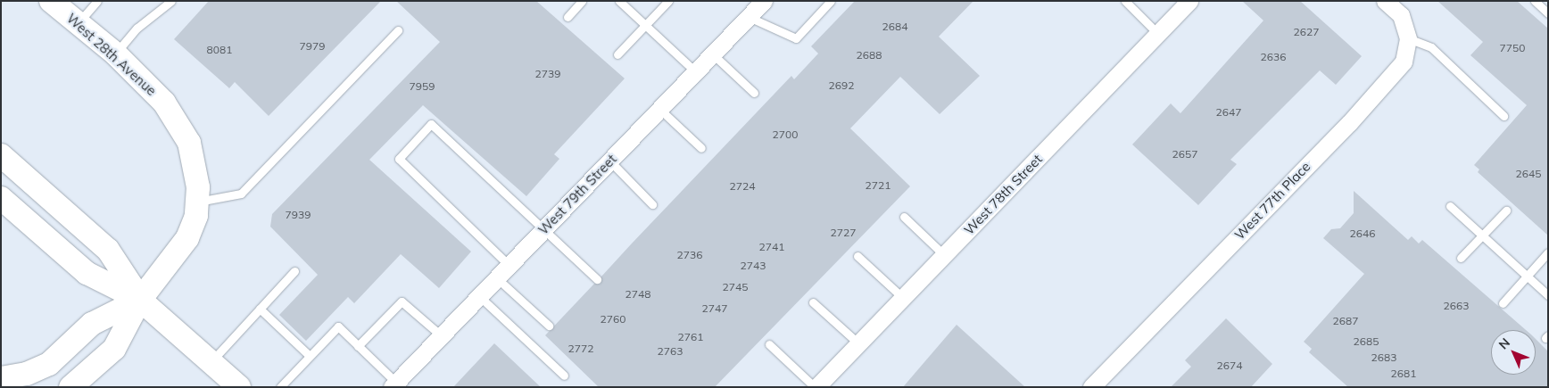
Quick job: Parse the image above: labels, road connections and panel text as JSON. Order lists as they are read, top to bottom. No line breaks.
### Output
{"streets":{"street":["West 28th Avenue","West 79th Street","West 78th Street","West 77th Place"]},"house_numbers":["2684","2627","7979","7750","8081","2688","2636","2739","2692","7959","2647","2700","2657","2645","2721","2724","7939","2727","2646","2741","2736","2743","2745","2748","2663","2747","2760","2687","2761","2685","2772","2763","2683","2674","2681"],"north":"top left"}
